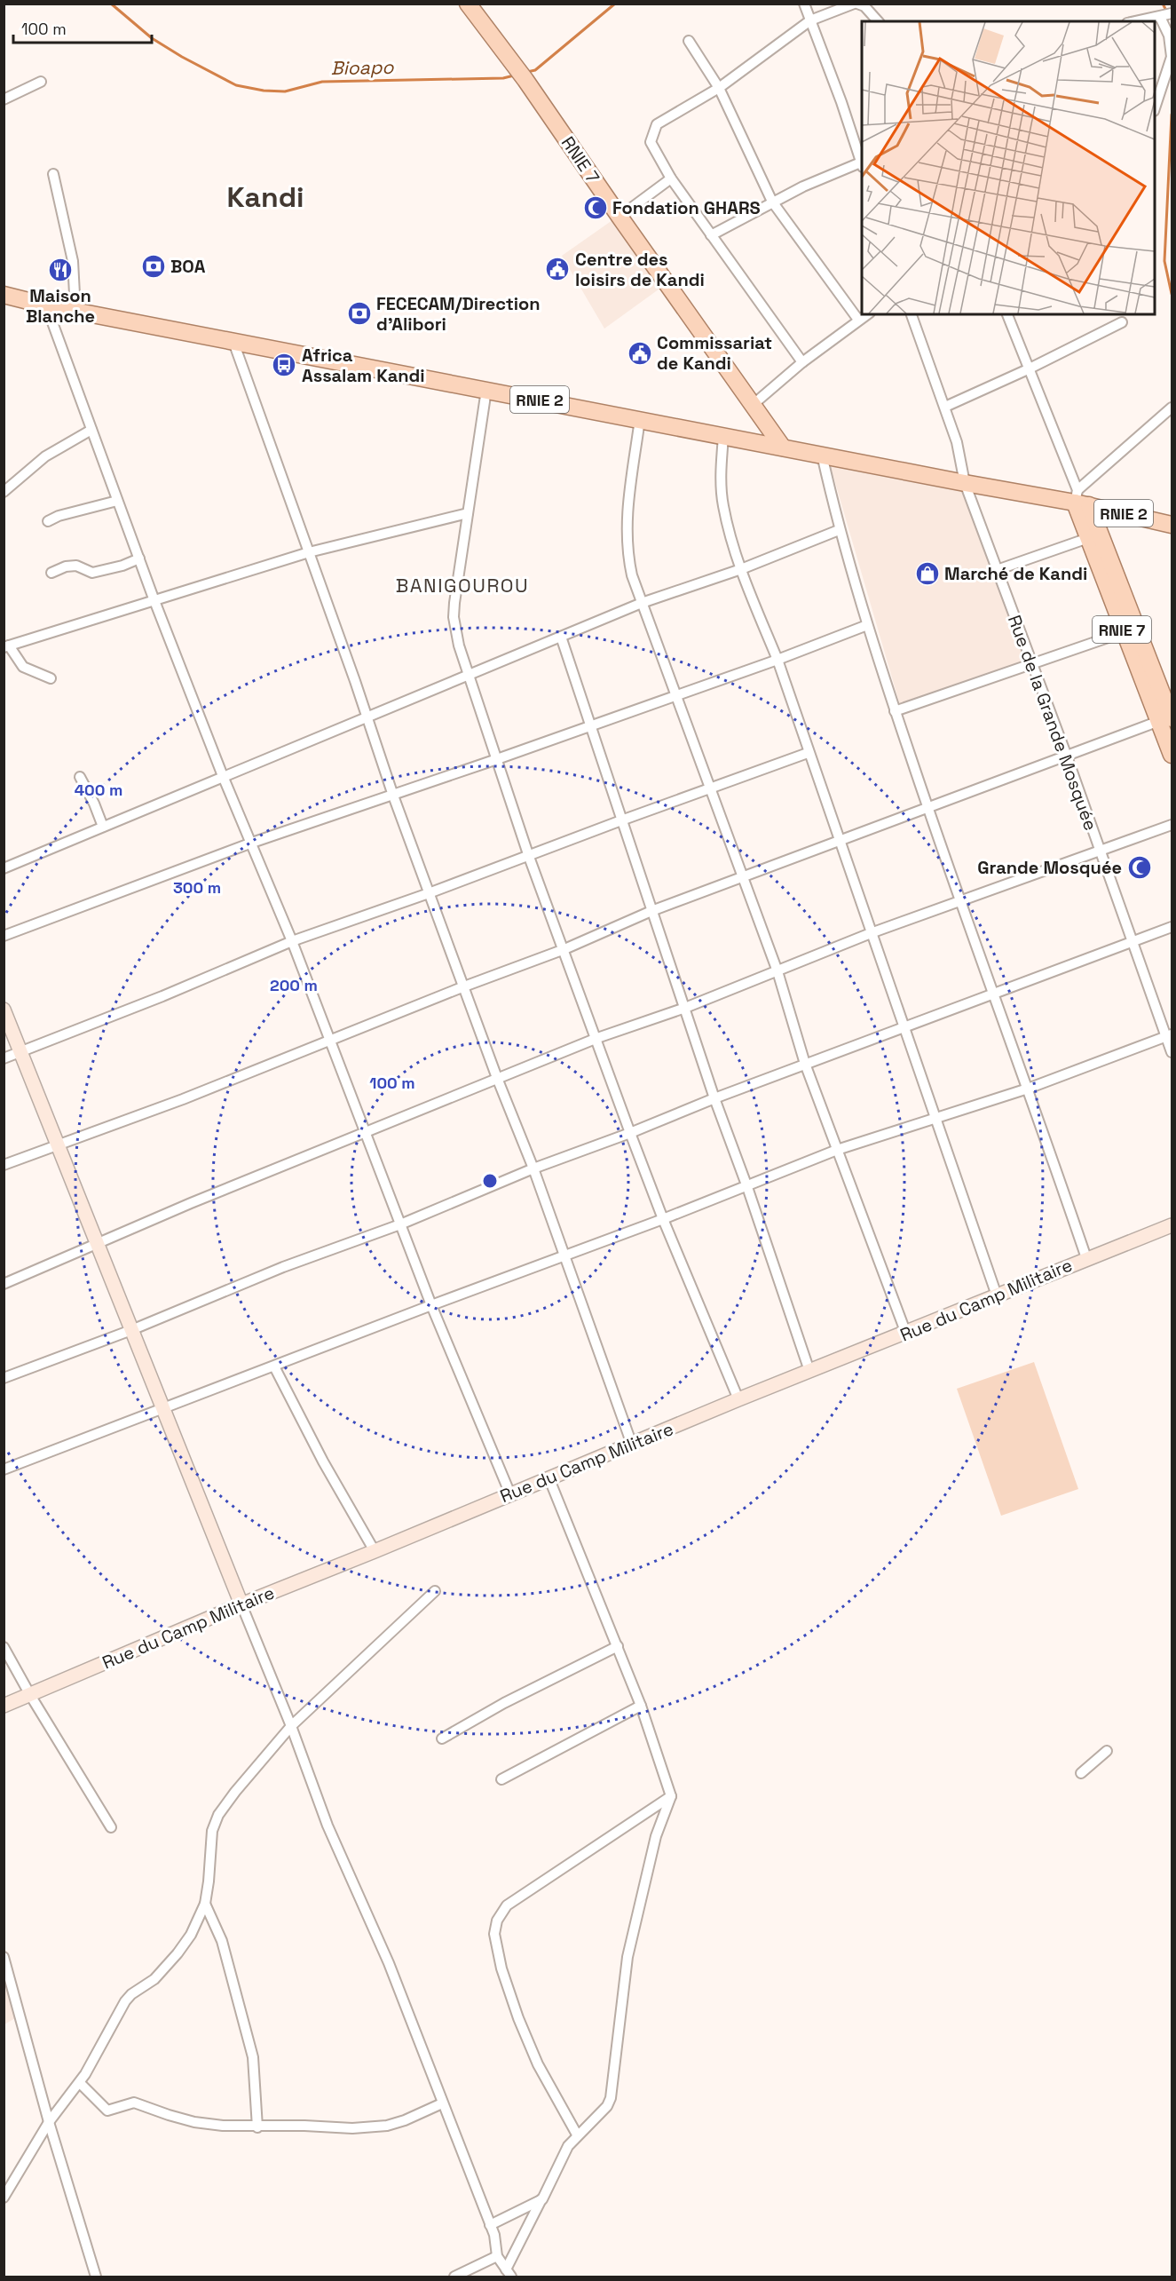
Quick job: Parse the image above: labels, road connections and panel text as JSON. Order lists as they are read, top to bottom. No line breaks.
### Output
{"streets":{"main road":["RNIE 7","RNIE 2"],"street":["Rue de la Grande Mosquée","Rue du Camp Militaire"]},"crossings":[["RNIE 7","RNIE 2"],["RNIE 2","Rue de la Grande Mosquée"]],"districts":["Kandi","BANIGOUROU"],"water":["Bioapo"],"places":{"mosque":["Fondation GHARS","Grande Mosquée"],"bank":["BOA","FECECAM/Direction d'Alibori"],"public building":["Centre des loisirs de Kandi","Commissariat de Kandi"],"restaurant":["Maison Blanche"],"bus stop":["Africa Assalam Kandi"],"shop":["Marché de Kandi"]},"scale_bar":"100 m","rings":["400 m","300 m","200 m","100 m"]}
